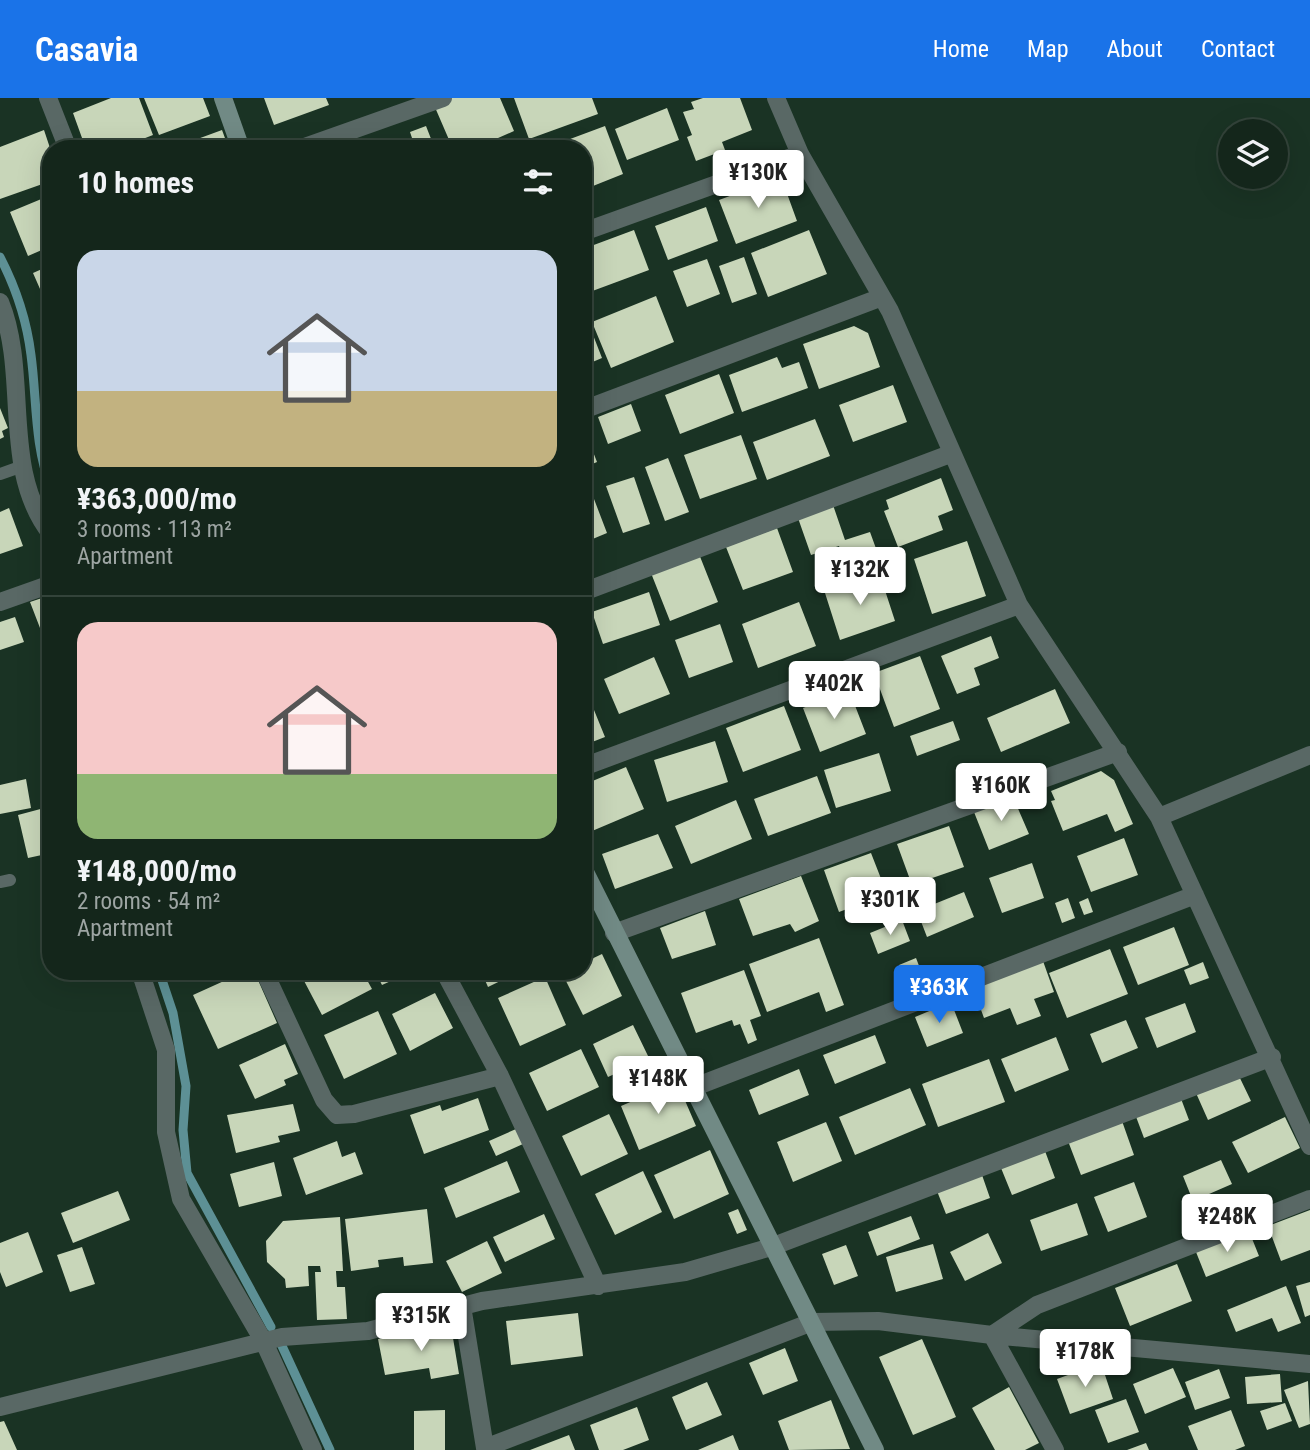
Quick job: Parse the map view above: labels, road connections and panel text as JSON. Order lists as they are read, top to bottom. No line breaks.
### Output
{"page":{"header":"Casavia","nav":["Home","Map","About","Contact"],"heading":"10 homes","price":["¥130K","¥132K","¥402K","¥160K","¥301K","¥363K","¥148K","¥248K","¥315K","¥178K"],"list":[{"name":"¥363,000/mo","note":"3 rooms · 113 m² · Apartment"},{"name":"¥148,000/mo","note":"2 rooms · 54 m² · Apartment"}]}}
